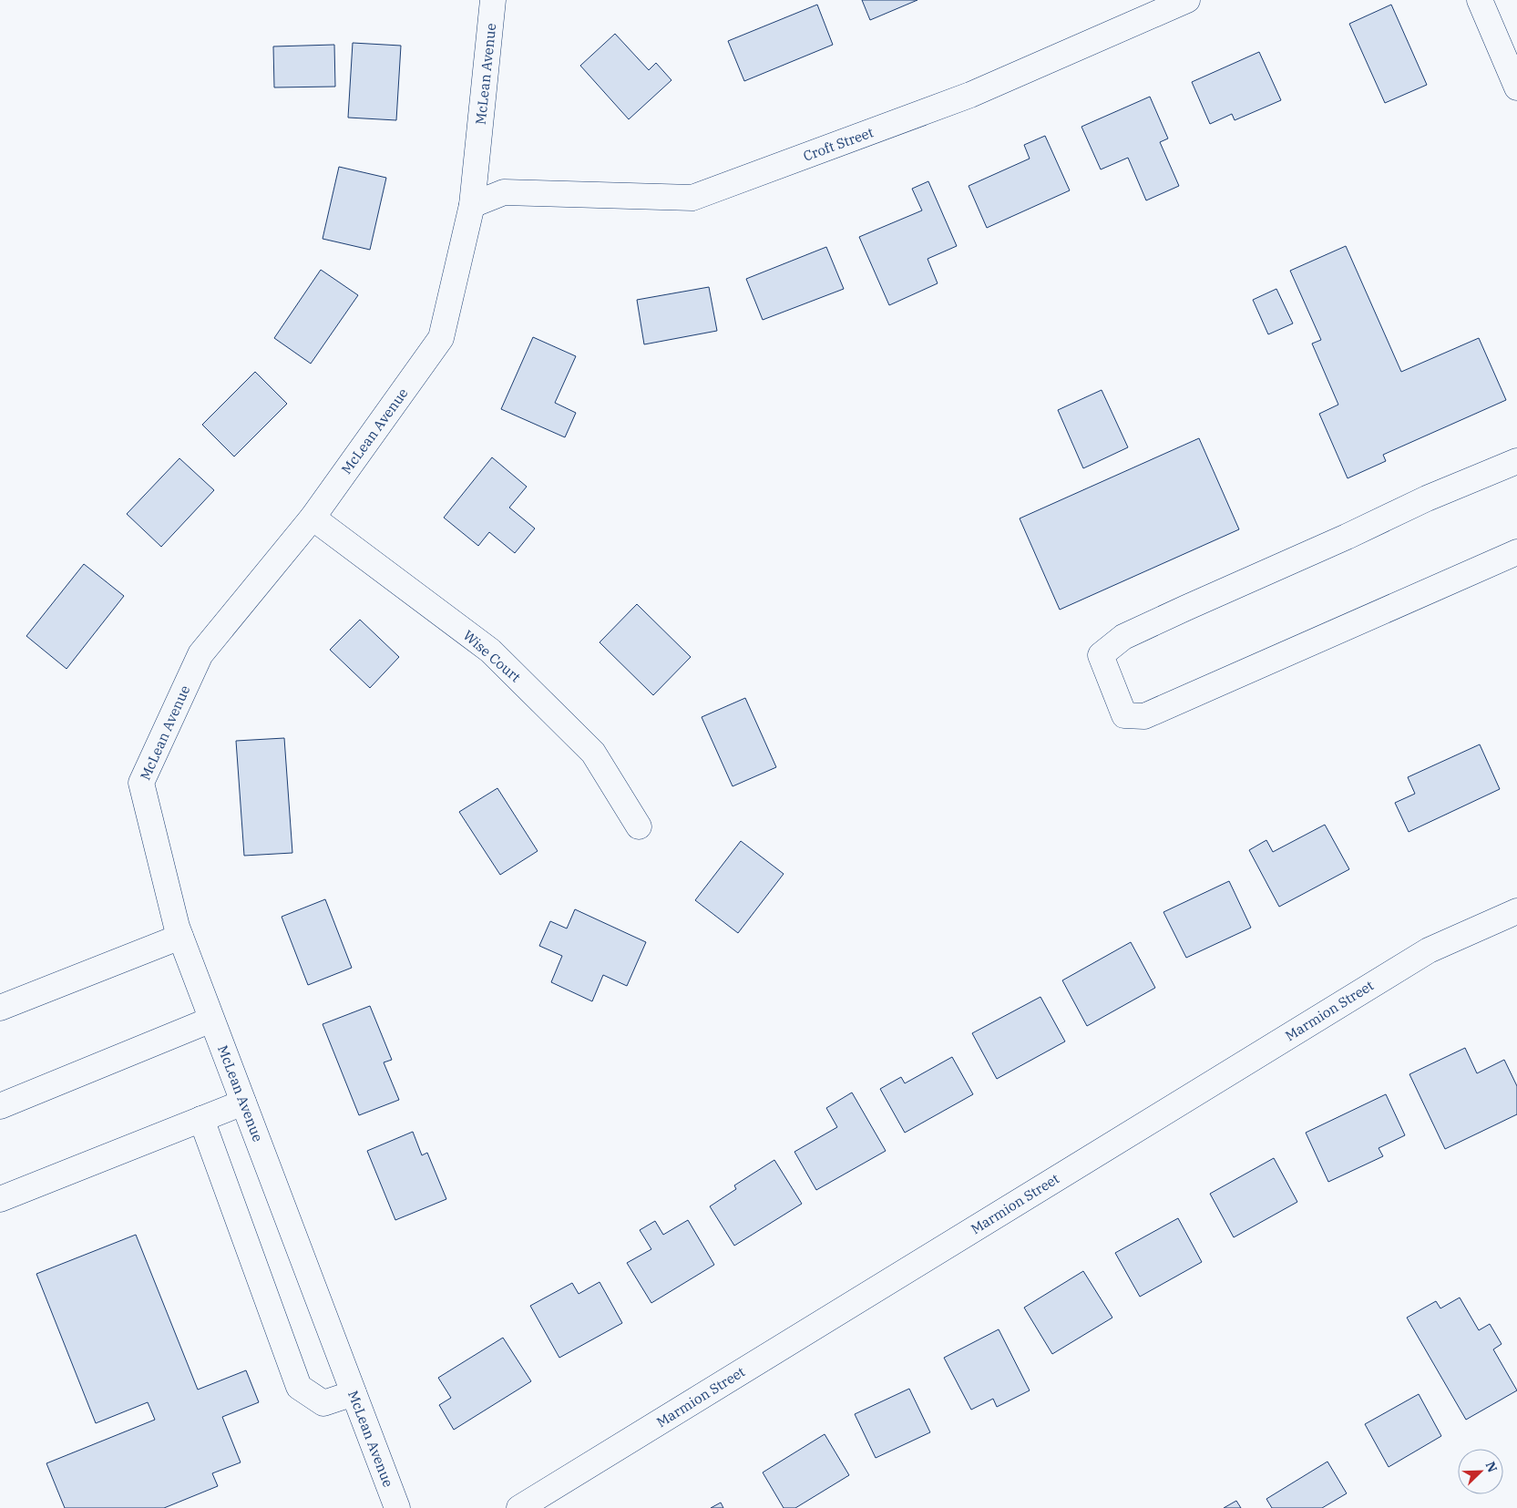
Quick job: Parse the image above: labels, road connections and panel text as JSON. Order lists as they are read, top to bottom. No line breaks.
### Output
{"streets":{"street":["McLean Avenue","Croft Street","Wise Court","Marmion Street"]},"crossings":[["McLean Avenue","Croft Street"],["McLean Avenue","Wise Court"]],"north":"top right"}
